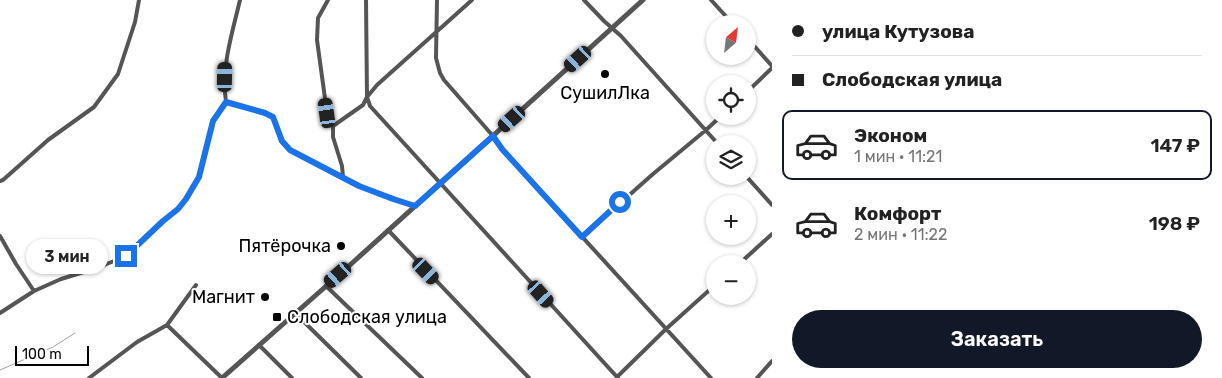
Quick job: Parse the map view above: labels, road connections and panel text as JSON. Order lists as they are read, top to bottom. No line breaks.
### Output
{"places":{"other":["СушилЛка","Пятёрочка","Магнит"],"transit":["Слободская улица"]},"scale_bar":"100 m","north":"top right","page":{"banner":["улица Кутузова","Слободская улица"],"map_buttons":["+","−"],"list":[{"name":"Эконом","note":"1 мин · 11:21","value":"147 ₽"},{"name":"Комфорт","note":"2 мин · 11:22","value":"198 ₽"}],"bubble":"3 мин","buttons":"Заказать","scale":"100 m"}}
